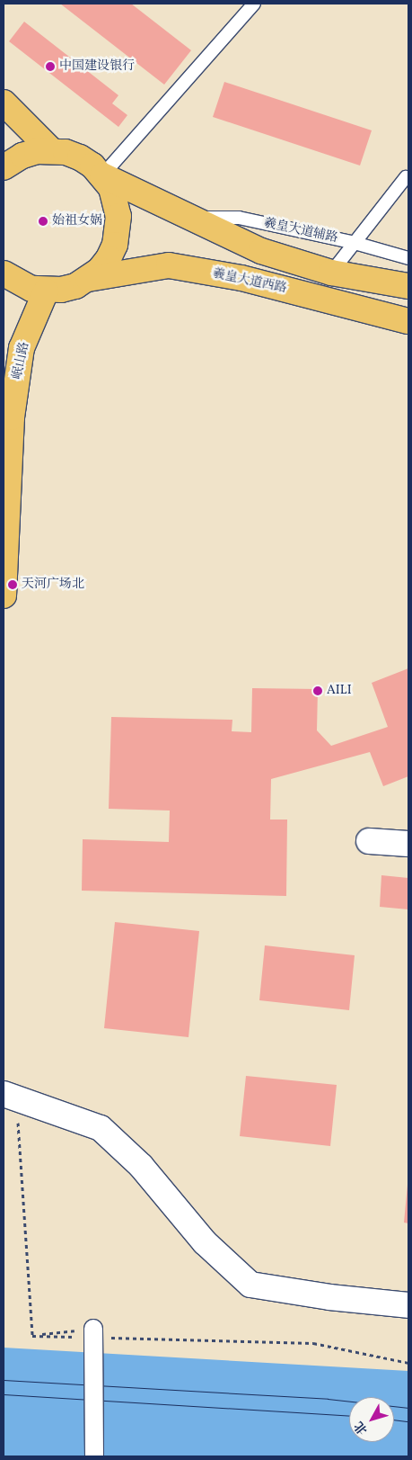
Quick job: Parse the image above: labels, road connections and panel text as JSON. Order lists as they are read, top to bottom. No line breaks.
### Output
{"streets":{"main road":["羲皇大道西路","岷山路"],"lane":["羲皇大道辅路"]},"places":["中国建设银行","始祖女娲","天河广场北","AILI"],"north":"bottom left"}
